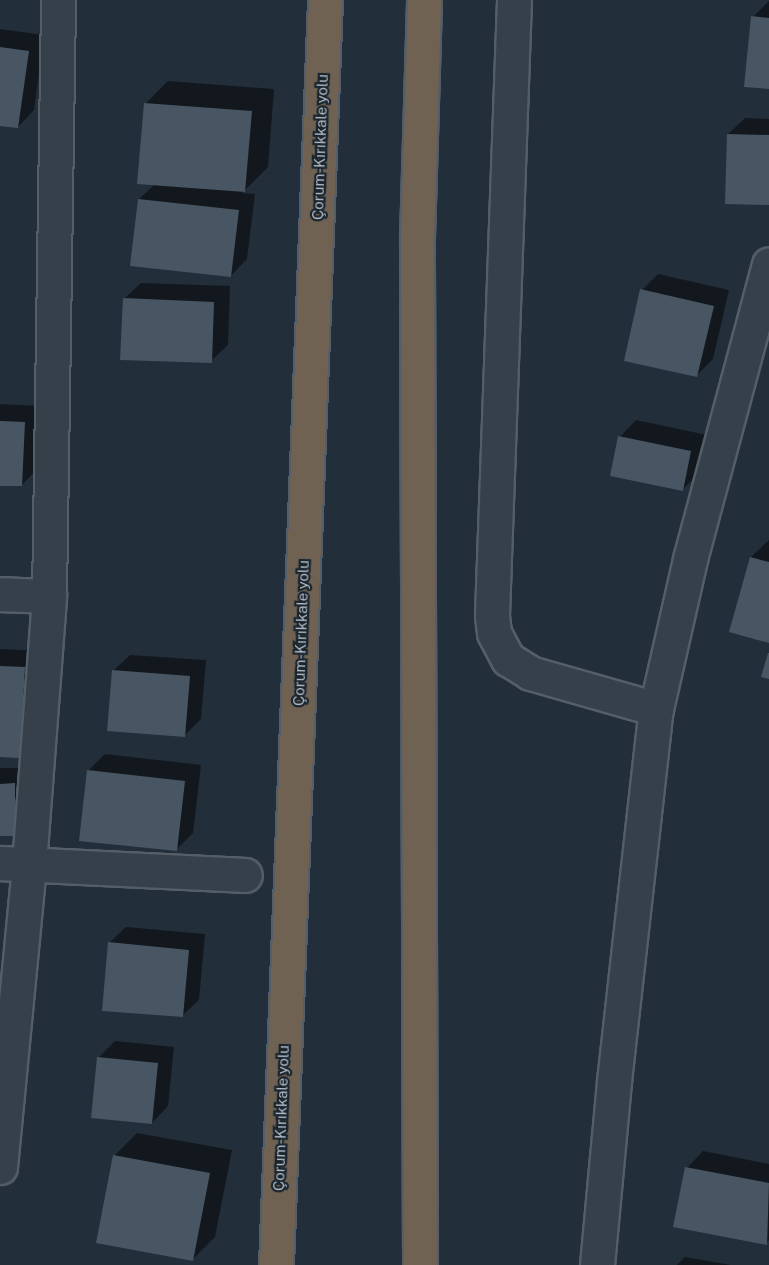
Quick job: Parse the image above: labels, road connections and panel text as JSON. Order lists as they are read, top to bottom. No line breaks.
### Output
{"streets":{"highway":["Çorum-Kırıkkale yolu"]}}
